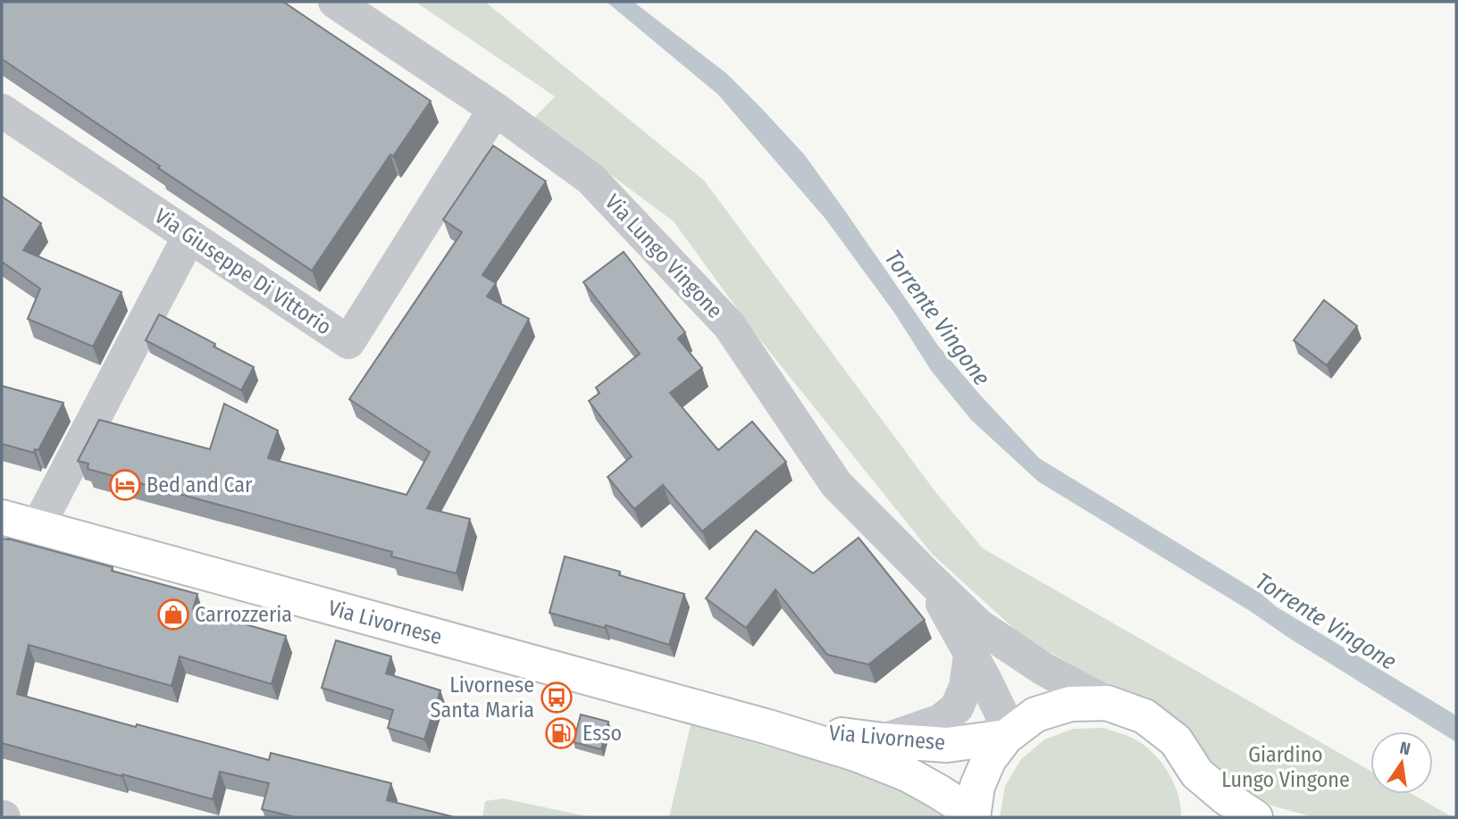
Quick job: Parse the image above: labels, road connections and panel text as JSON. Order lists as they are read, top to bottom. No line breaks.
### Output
{"streets":{"main road":["Via Livornese"],"street":["Via Lungo Vingone","Via Giuseppe Di Vittorio"]},"crossings":[["Via Lungo Vingone","Via Giuseppe Di Vittorio"],["Via Lungo Vingone","Via Livornese"]],"water":["Torrente Vingone"],"parks":["Giardino Lungo Vingone"],"places":{"hotel":["Bed and Car"],"shop":["Carrozzeria"],"bus stop":["Livornese Santa Maria"],"fuel station":["Esso"]},"north":"top"}
